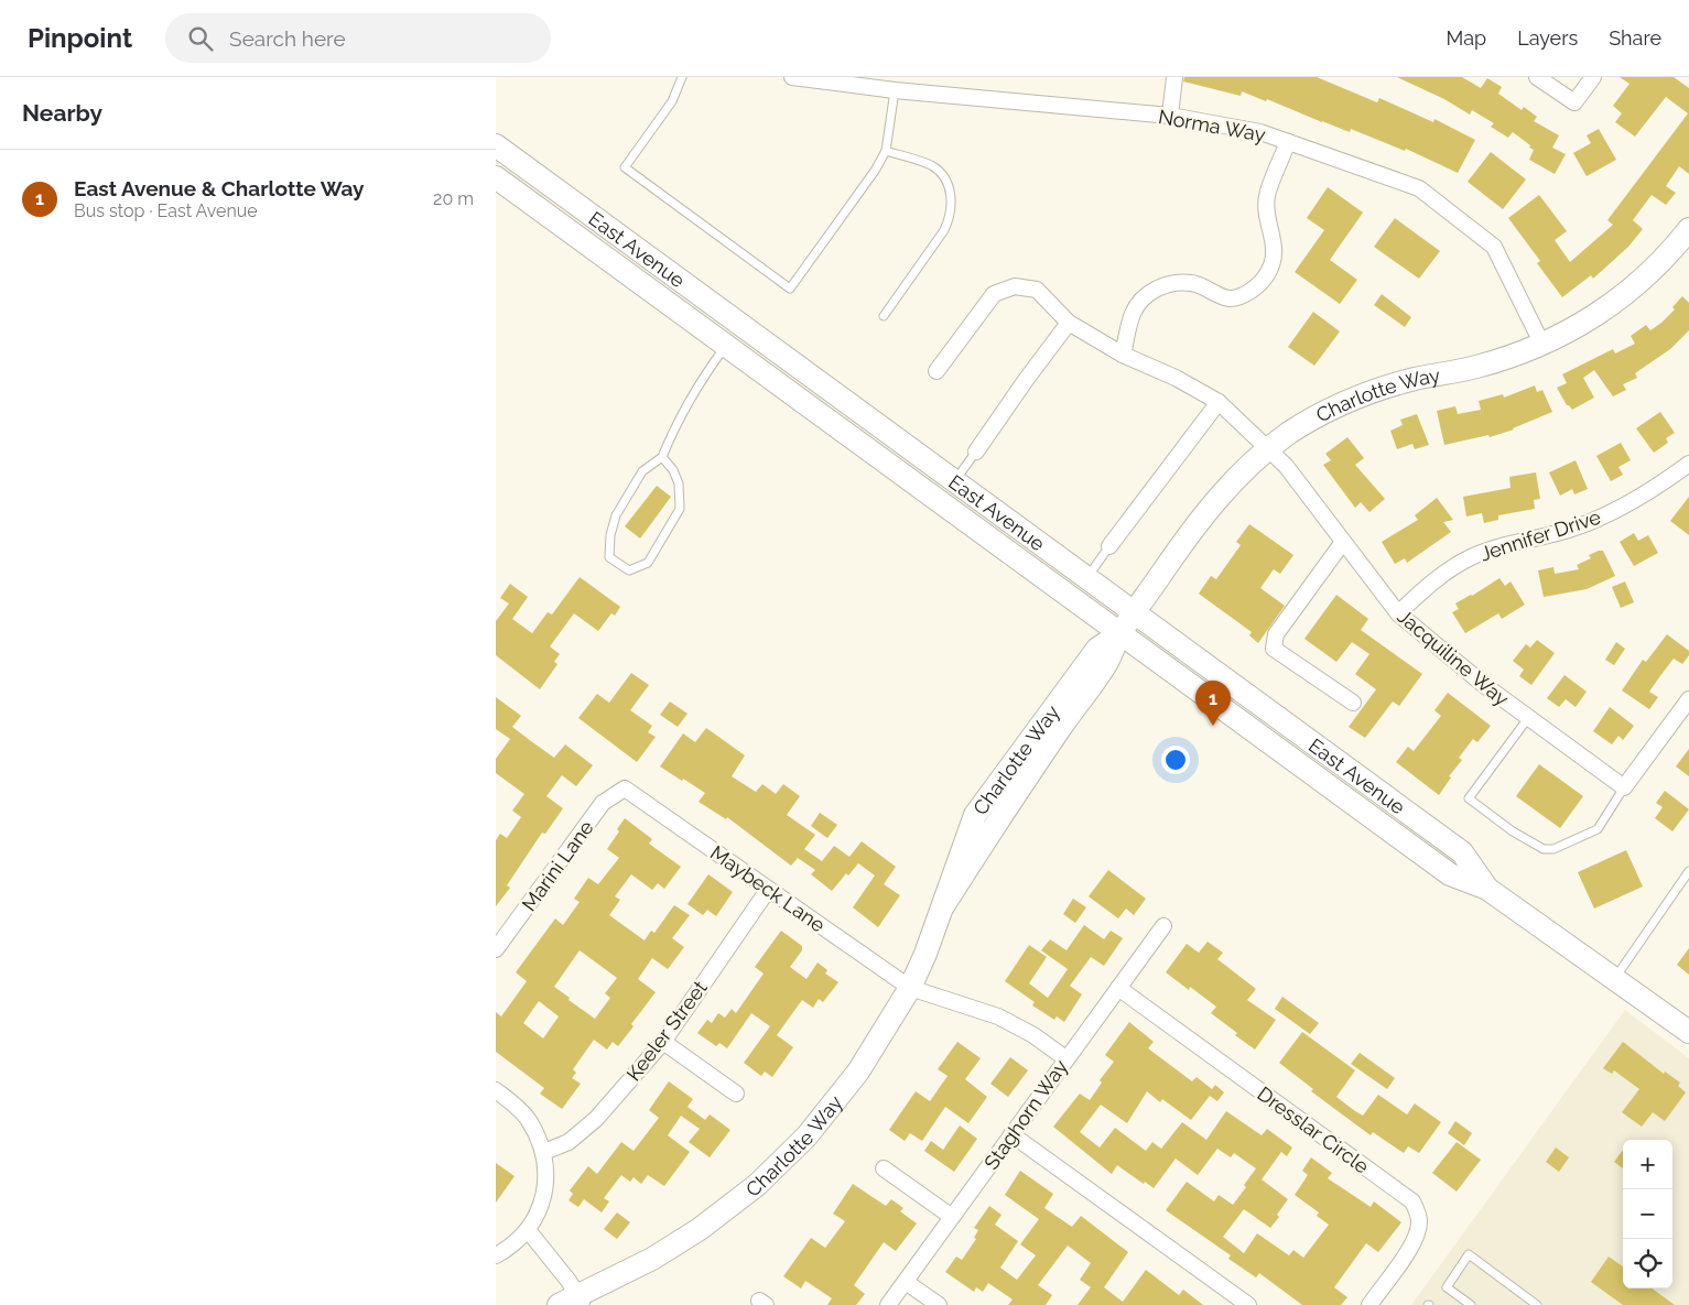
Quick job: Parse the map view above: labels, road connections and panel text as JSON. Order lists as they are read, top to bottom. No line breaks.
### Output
{"streets":{"main road":["East Avenue","Charlotte Way"],"street":["Norma Way","Jennifer Drive","Jacquiline Way","Marini Lane","Maybeck Lane","Keeler Street","Staghorn Way","Dresslar Circle"]},"crossings":[["Norma Way","Charlotte Way"],["East Avenue","Charlotte Way"],["Charlotte Way","Jacquiline Way"],["Charlotte Way","Maybeck Lane"],["Jennifer Drive","Jacquiline Way"],["Marini Lane","Maybeck Lane"],["Maybeck Lane","Keeler Street"],["Maybeck Lane","Staghorn Way"],["Staghorn Way","Dresslar Circle"]],"page":{"header":"Pinpoint","search":"Search here","nav":["Map","Layers","Share"],"heading":"Nearby","list":[{"mark":"1","name":"East Avenue & Charlotte Way","note":"Bus stop · East Avenue","value":"20 m"}],"pins":"1","map_buttons":["+","−"]}}
